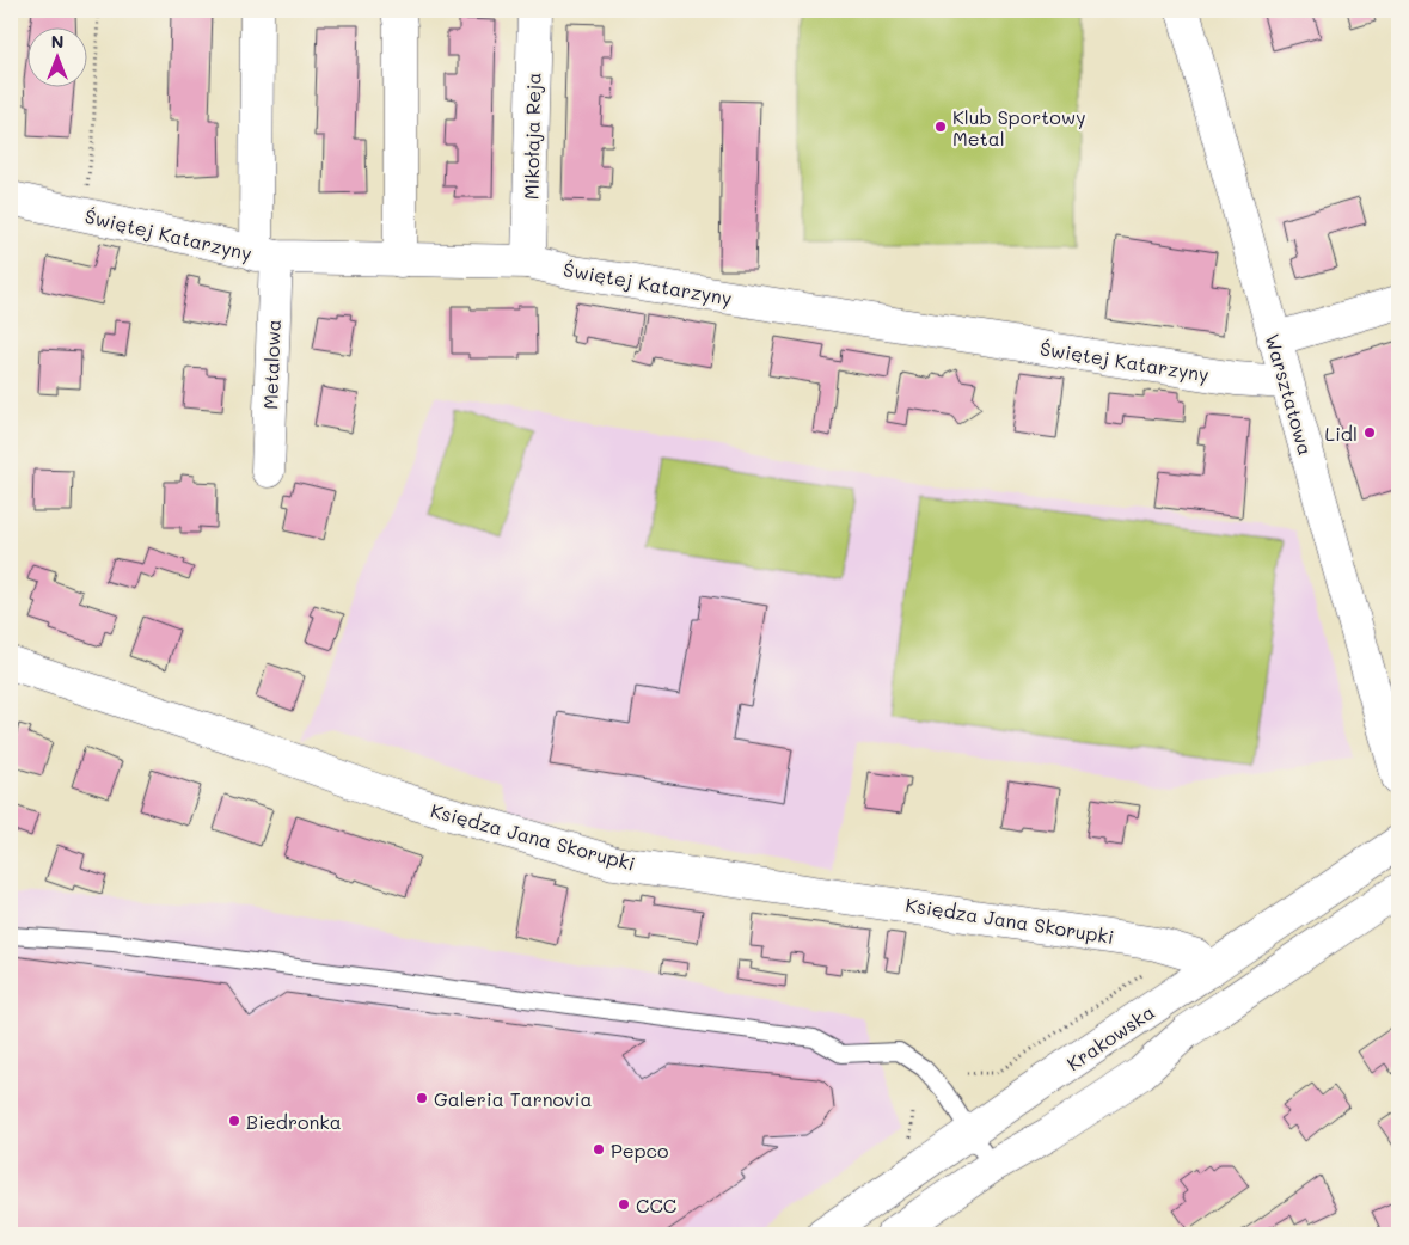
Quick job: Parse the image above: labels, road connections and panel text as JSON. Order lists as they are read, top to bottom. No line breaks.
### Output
{"streets":{"street":["Mikołaja Reja","Świętej Katarzyny","Metalowa","Warsztatowa","Księdza Jana Skorupki","Krakowska"]},"crossings":[["Mikołaja Reja","Świętej Katarzyny"],["Świętej Katarzyny","Metalowa"],["Świętej Katarzyny","Warsztatowa"],["Księdza Jana Skorupki","Krakowska"]],"places":["Klub Sportowy Metal","Lidl","Galeria Tarnovia","Biedronka","Pepco","CCC"],"north":"top"}
